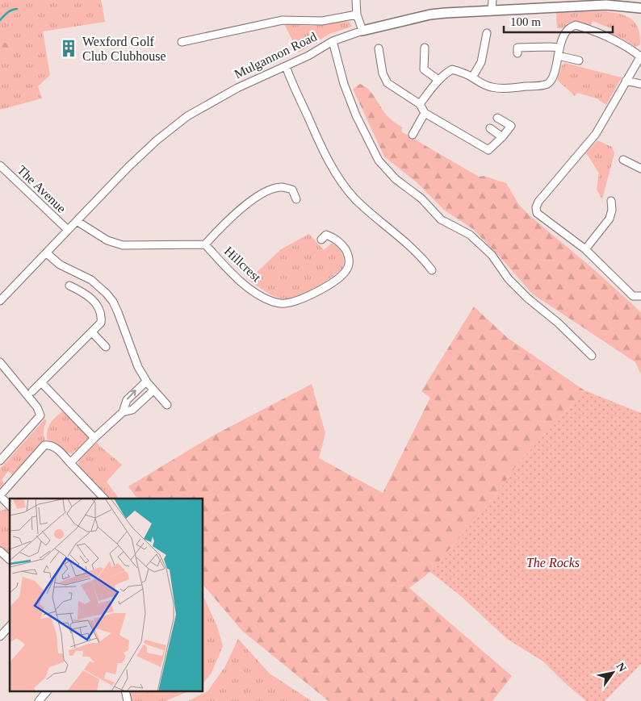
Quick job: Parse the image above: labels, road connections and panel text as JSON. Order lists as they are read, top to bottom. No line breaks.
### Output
{"streets":{"street":["Mulgannon Road","The Avenue","Hillcrest"]},"crossings":[["Mulgannon Road","The Avenue"],["Mulgannon Road","Hillcrest"]],"parks":["The Rocks"],"places":{"building":["Wexford Golf Club Clubhouse"]},"scale_bar":"100 m","north":"top right"}
